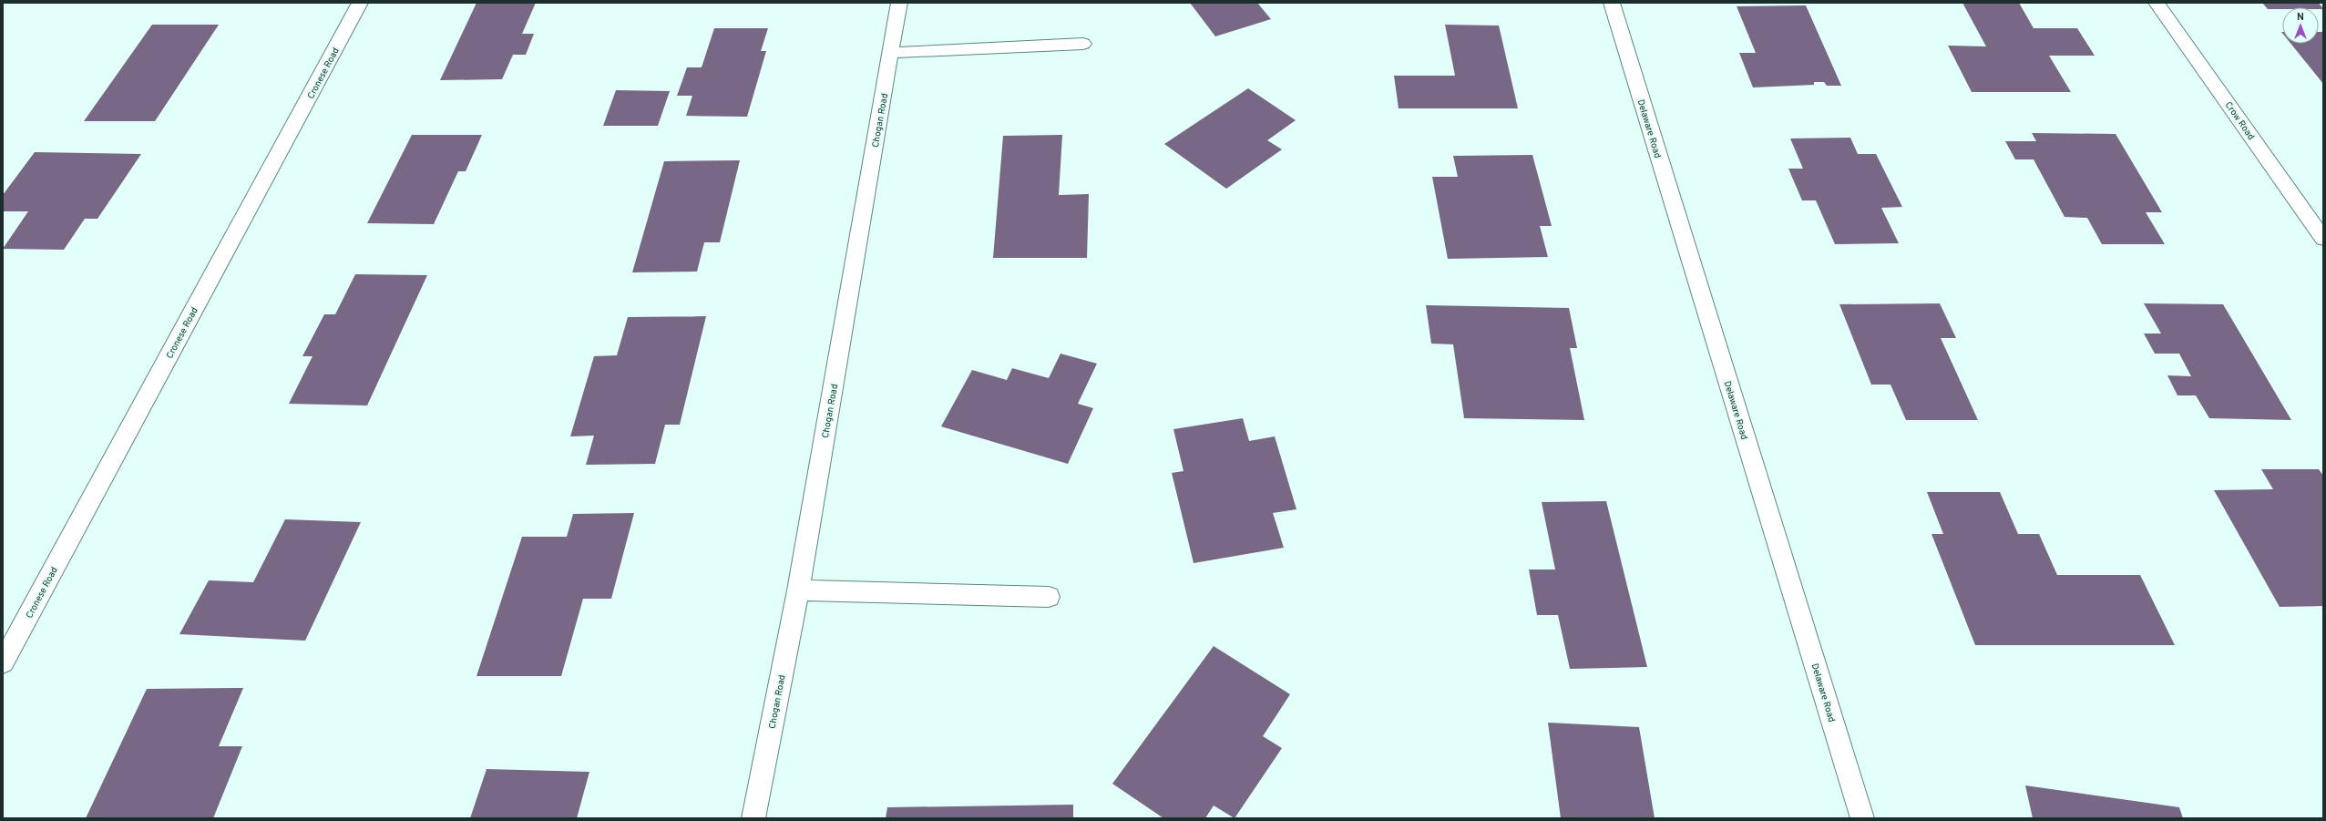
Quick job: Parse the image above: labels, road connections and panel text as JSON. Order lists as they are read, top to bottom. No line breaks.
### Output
{"streets":{"street":["Cronese Road","Chogan Road","Crow Road","Delaware Road"]},"north":"top"}
